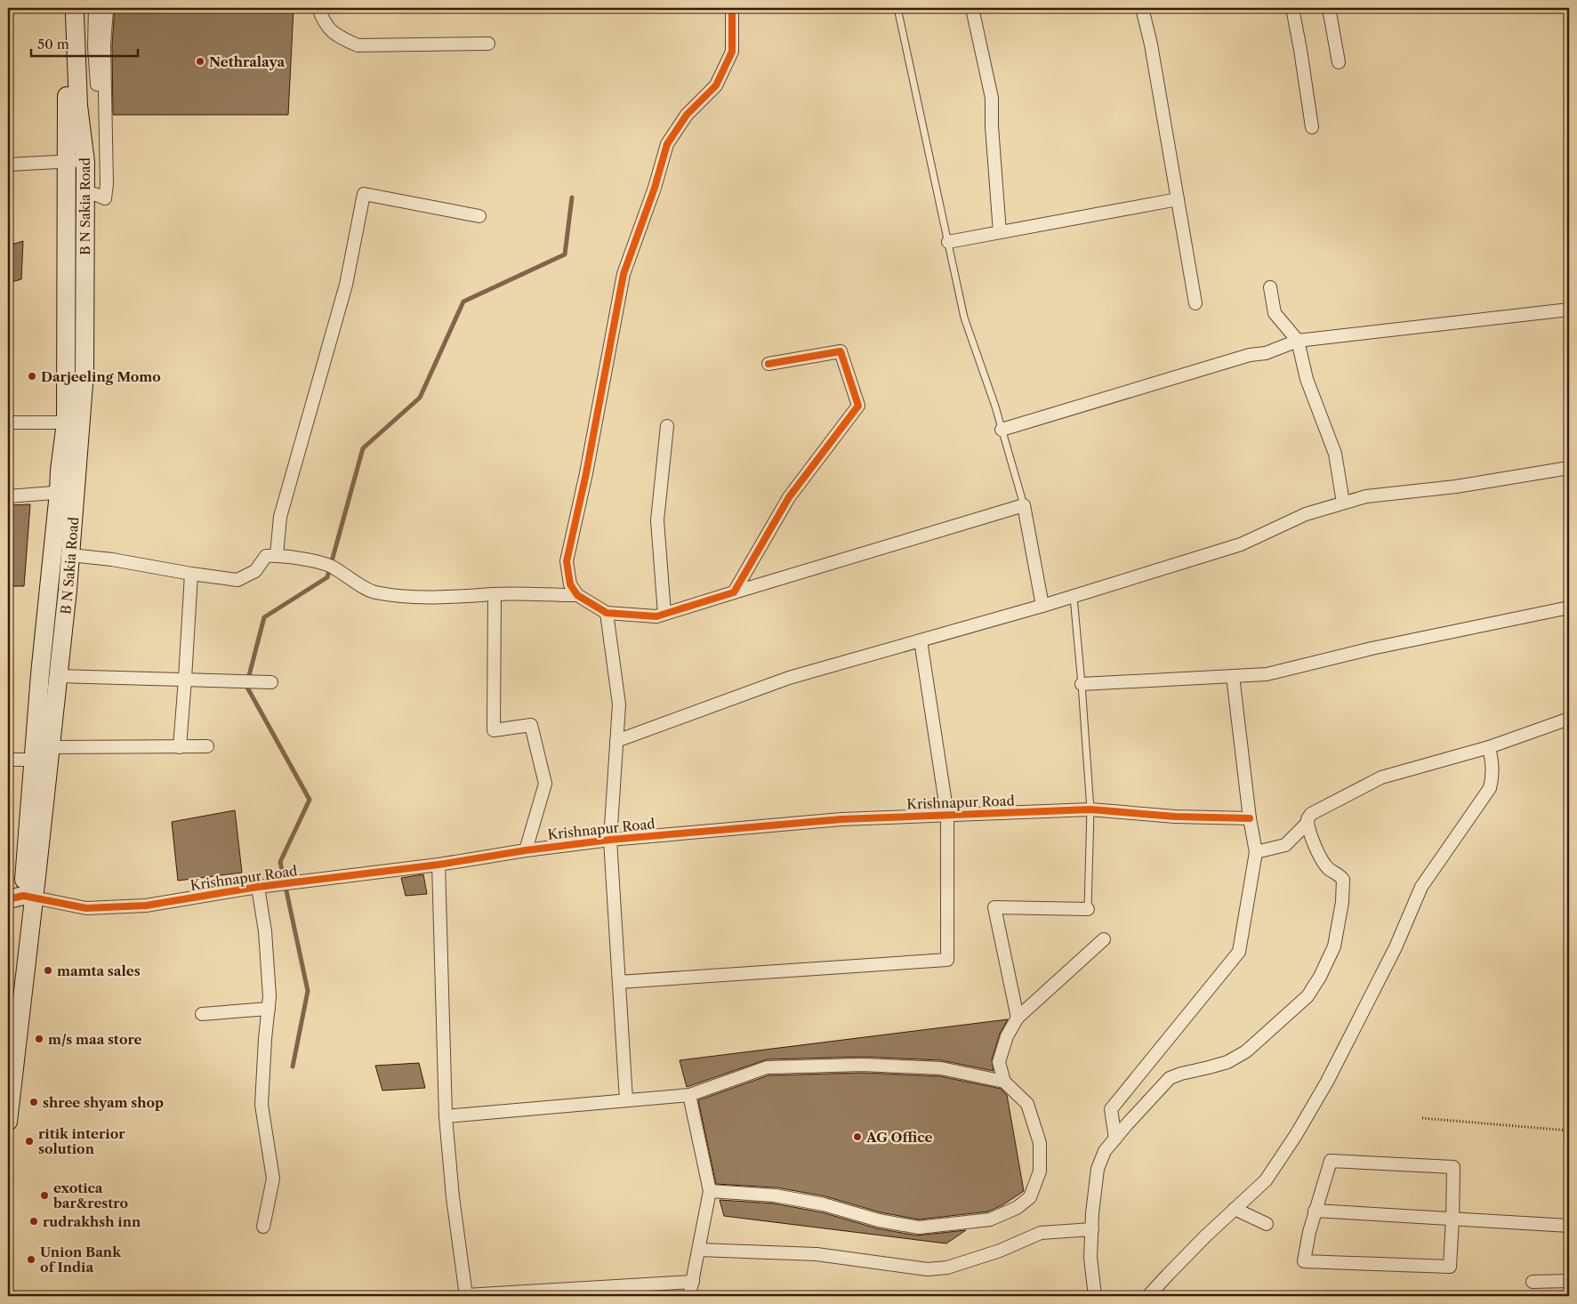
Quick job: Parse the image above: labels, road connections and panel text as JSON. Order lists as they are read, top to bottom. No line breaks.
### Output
{"streets":{"main road":["B N Sakia Road"],"street":["Krishnapur Road"]},"crossings":[["B N Sakia Road","Krishnapur Road"]],"places":["Nethralaya","Darjeeling Momo","mamta sales","m/s maa store","shree shyam shop","AG Office","ritik interior solution","exotica bar&restro","rudrakhsh inn","Union Bank of India"],"scale_bar":"50 m"}
